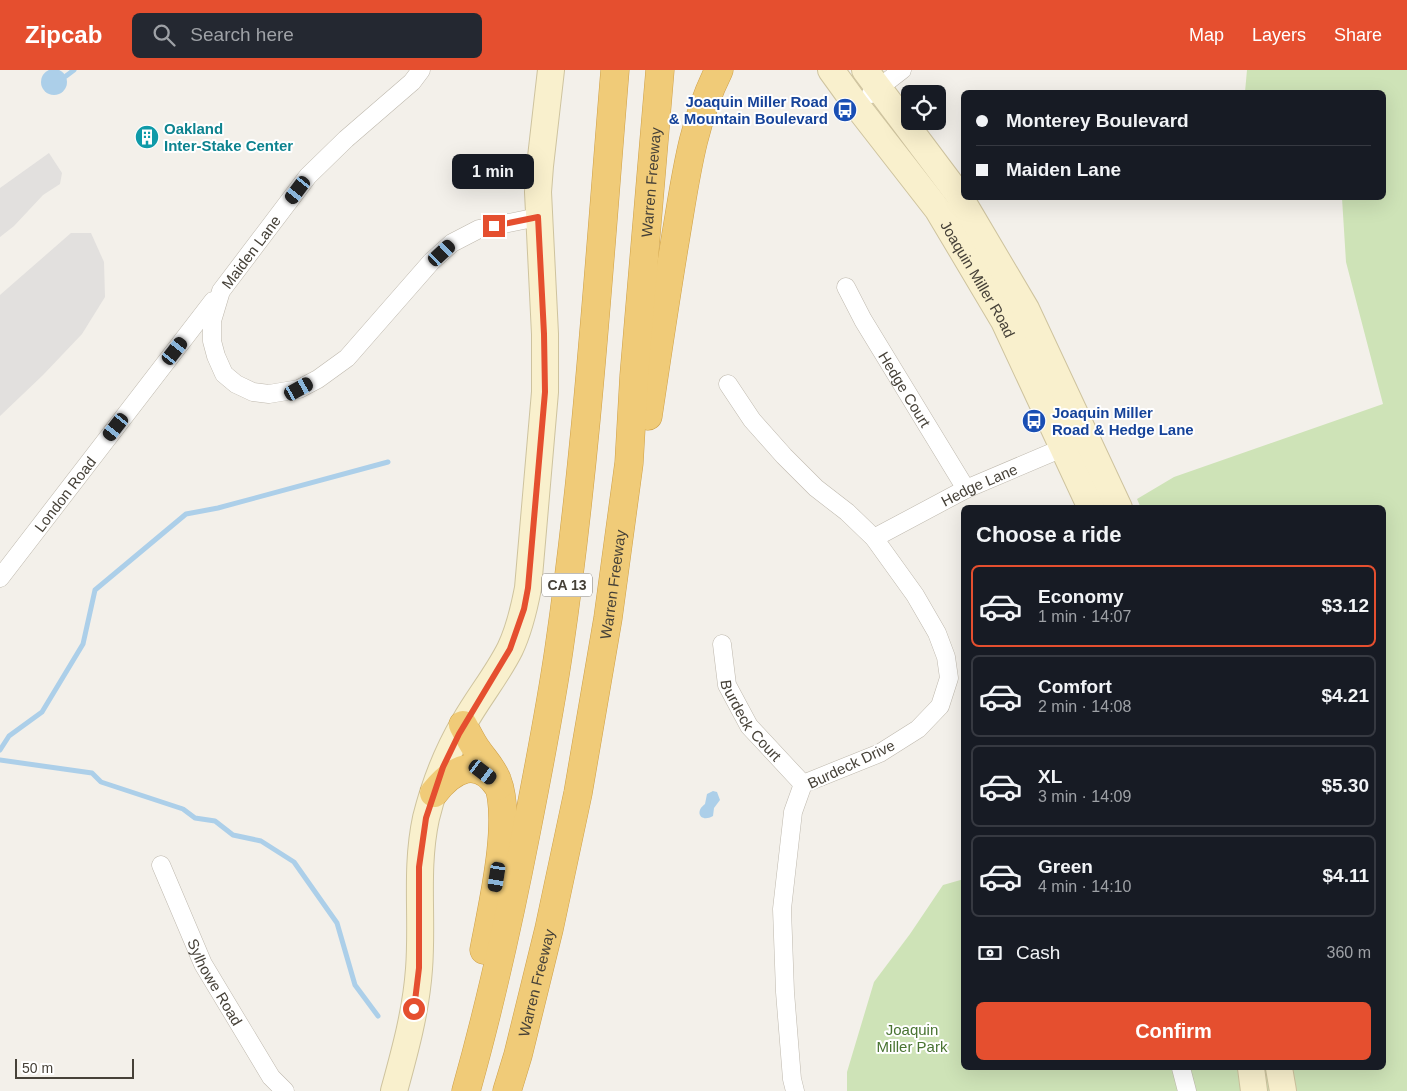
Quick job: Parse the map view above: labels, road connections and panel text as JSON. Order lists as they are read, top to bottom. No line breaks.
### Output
{"streets":{"highway":["Warren Freeway","CA 13"],"main road":["Joaquin Miller Road"],"street":["Maiden Lane","Hedge Court","Hedge Lane","London Road","Burdeck Court","Burdeck Drive","Sylhowe Road"]},"crossings":[["Maiden Lane","London Road"],["Joaquin Miller Road","Hedge Lane"],["Hedge Court","Hedge Lane"],["Hedge Lane","Burdeck Drive"],["Burdeck Court","Burdeck Drive"]],"parks":["Joaquin Miller Park"],"places":{"bus stop":["Joaquin Miller Road & Mountain Boulevard","Joaquin Miller Road & Hedge Lane"],"building":["Oakland Inter-Stake Center"]},"scale_bar":"50 m","page":{"header":"Zipcab","search":"Search here","nav":["Map","Layers","Share"],"banner":["Monterey Boulevard","Maiden Lane"],"bubble":"1 min","heading":"Choose a ride","list":[{"name":"Economy","note":"1 min · 14:07","value":"$3.12"},{"name":"Comfort","note":"2 min · 14:08","value":"$4.21"},{"name":"XL","note":"3 min · 14:09","value":"$5.30"},{"name":"Green","note":"4 min · 14:10","value":"$4.11"}],"pay":["Cash","360 m"],"buttons":"Confirm","scale":"50 m"}}
